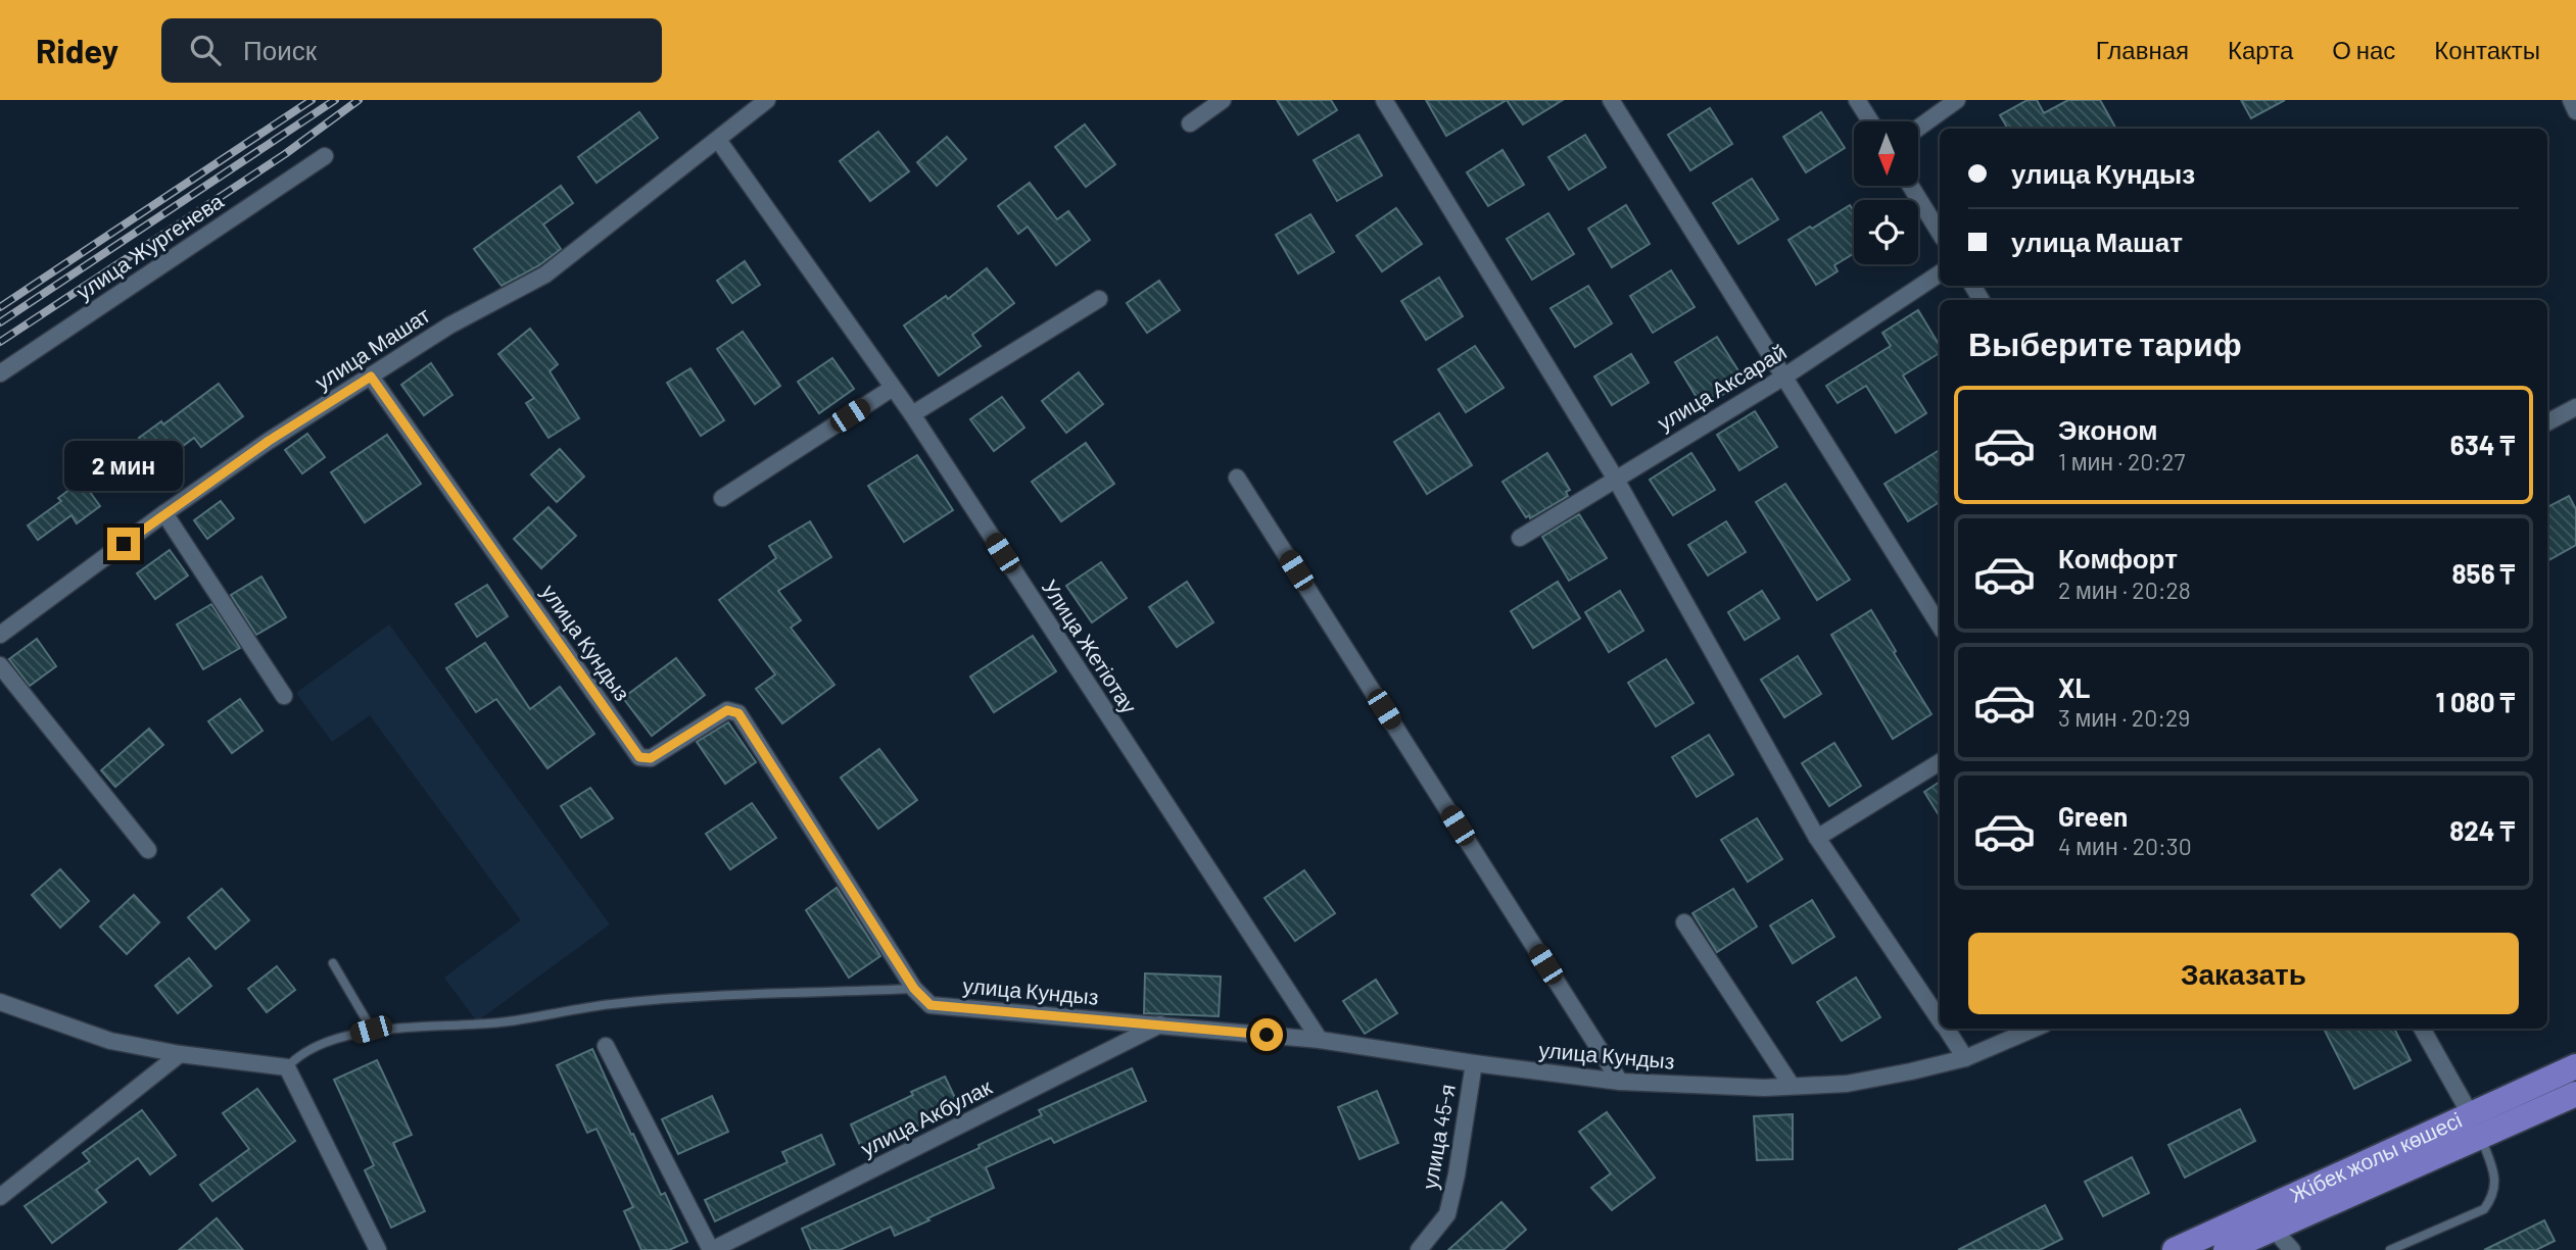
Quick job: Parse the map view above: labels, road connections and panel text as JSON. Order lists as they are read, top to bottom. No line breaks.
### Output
{"streets":{"main road":["Жібек жолы көшесі"],"street":["улица Жургенева","улица Машат","улица Аксарай","улица Кундыз","Улица Жетіотау","улица Акбулак","улица 45-я"]},"crossings":[["улица Машат","улица Кундыз"],["улица Машат","Улица Жетіотау"],["улица Кундыз","Улица Жетіотау"],["улица Кундыз","улица Акбулак"],["улица Кундыз","улица 45-я"]],"north":"bottom","page":{"header":"Ridey","search":"Поиск","nav":["Главная","Карта","О нас","Контакты"],"banner":["улица Кундыз","улица Машат"],"heading":"Выберите тариф","list":[{"name":"Эконом","note":"1 мин · 20:27","value":"634 ₸"},{"name":"Комфорт","note":"2 мин · 20:28","value":"856 ₸"},{"name":"XL","note":"3 мин · 20:29","value":"1 080 ₸"},{"name":"Green","note":"4 мин · 20:30","value":"824 ₸"}],"bubble":"2 мин","buttons":"Заказать"}}
